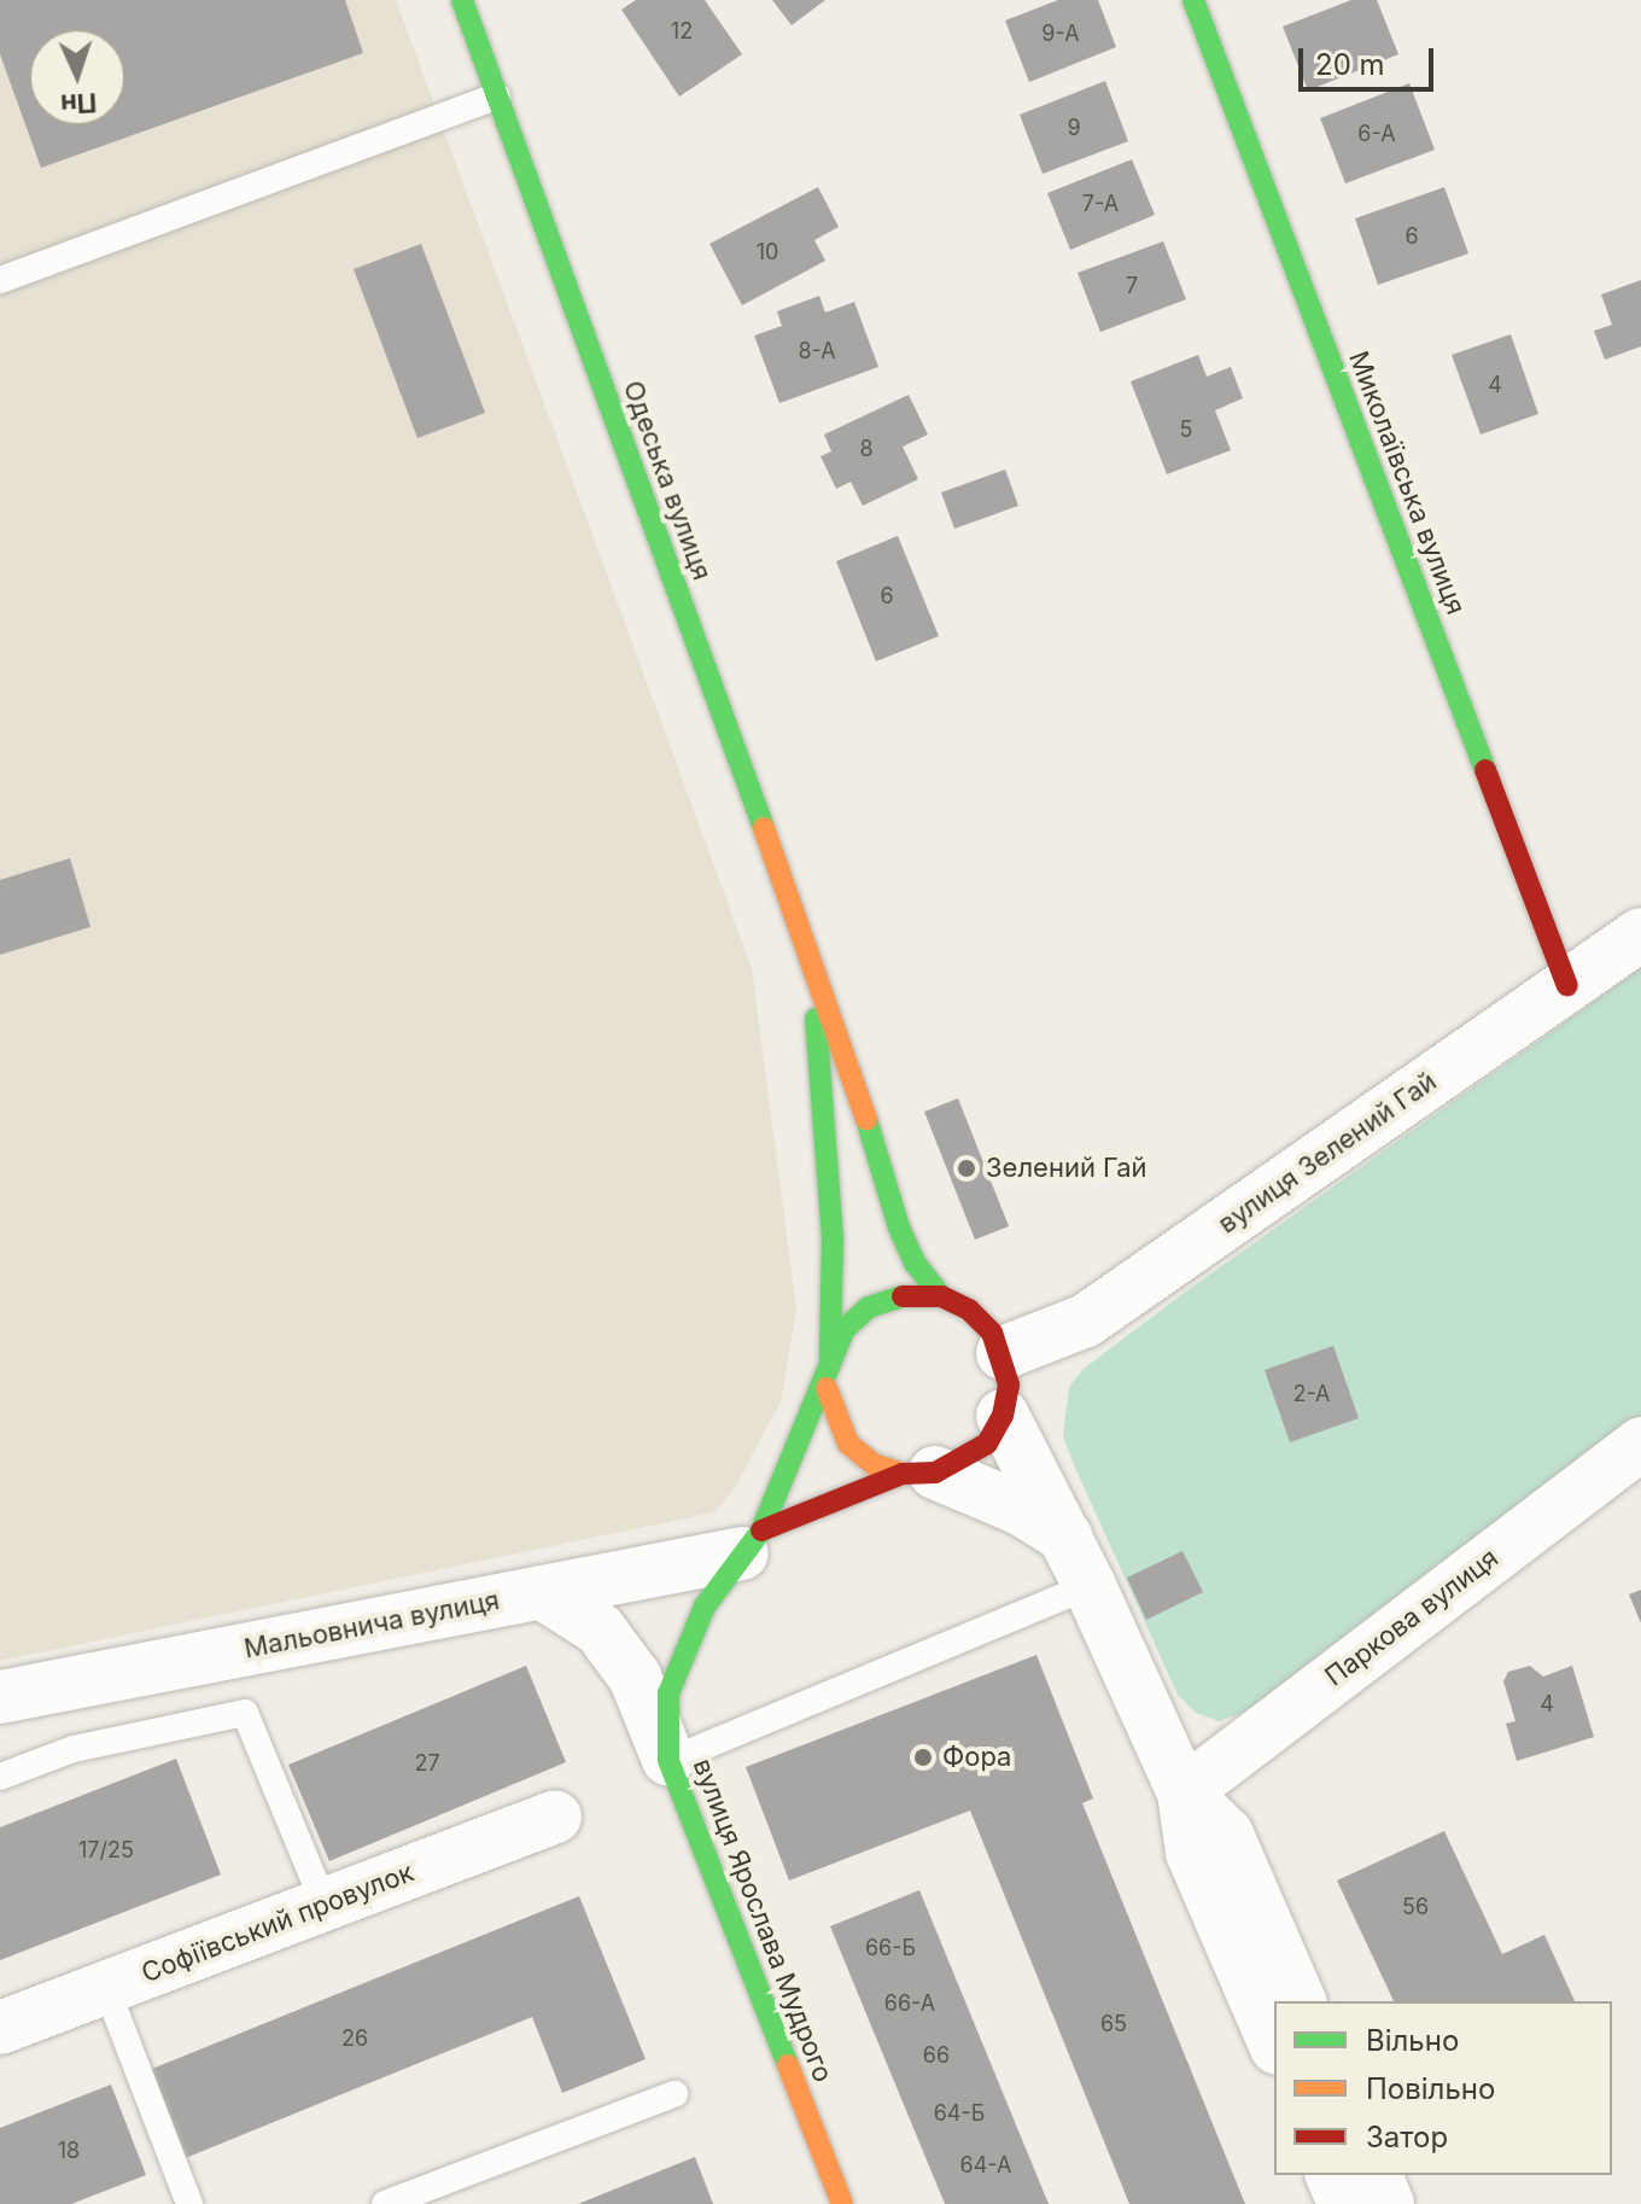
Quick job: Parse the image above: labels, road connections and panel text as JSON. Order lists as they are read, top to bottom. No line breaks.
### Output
{"streets":{"main road":["Одеська вулиця","Миколаївська вулиця","вулиця Ярослава Мудрого"],"street":["вулиця Зелений Гай","Паркова вулиця","Мальовнича вулиця","Софіївський провулок"]},"crossings":[["Одеська вулиця","вулиця Зелений Гай"],["Одеська вулиця","вулиця Ярослава Мудрого"],["Миколаївська вулиця","вулиця Зелений Гай"],["вулиця Зелений Гай","вулиця Ярослава Мудрого"],["Мальовнича вулиця","вулиця Ярослава Мудрого"]],"places":["Зелений Гай","Фора"],"house_numbers":["12","9-А","9","6-А","7-А","6","10","7","8-А","4","5","8","6","2-А","4","27","17/25","56","66-Б","66-А","65","26","66","64-Б","18","64-А"],"legend":["Вільно","Повільно","Затор"],"scale_bar":"20 m","north":"bottom"}
